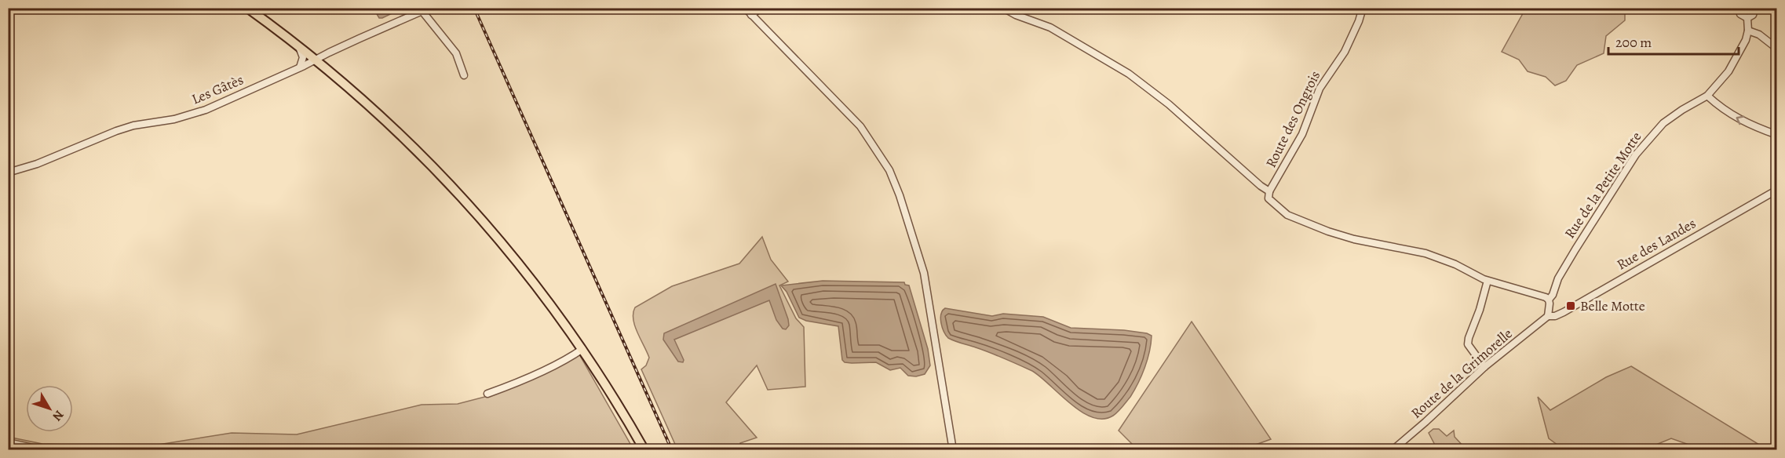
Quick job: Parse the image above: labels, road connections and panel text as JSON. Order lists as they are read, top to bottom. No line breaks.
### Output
{"streets":{"street":["Les Gâtès","Route des Ongrois","Rue de la Petite Motte","Rue des Landes","Route de la Grimorelle"]},"crossings":[["Rue de la Petite Motte","Rue des Landes"],["Rue de la Petite Motte","Route de la Grimorelle"],["Rue des Landes","Route de la Grimorelle"]],"places":{"transit":["Belle Motte"]},"scale_bar":"200 m","north":"bottom right"}
